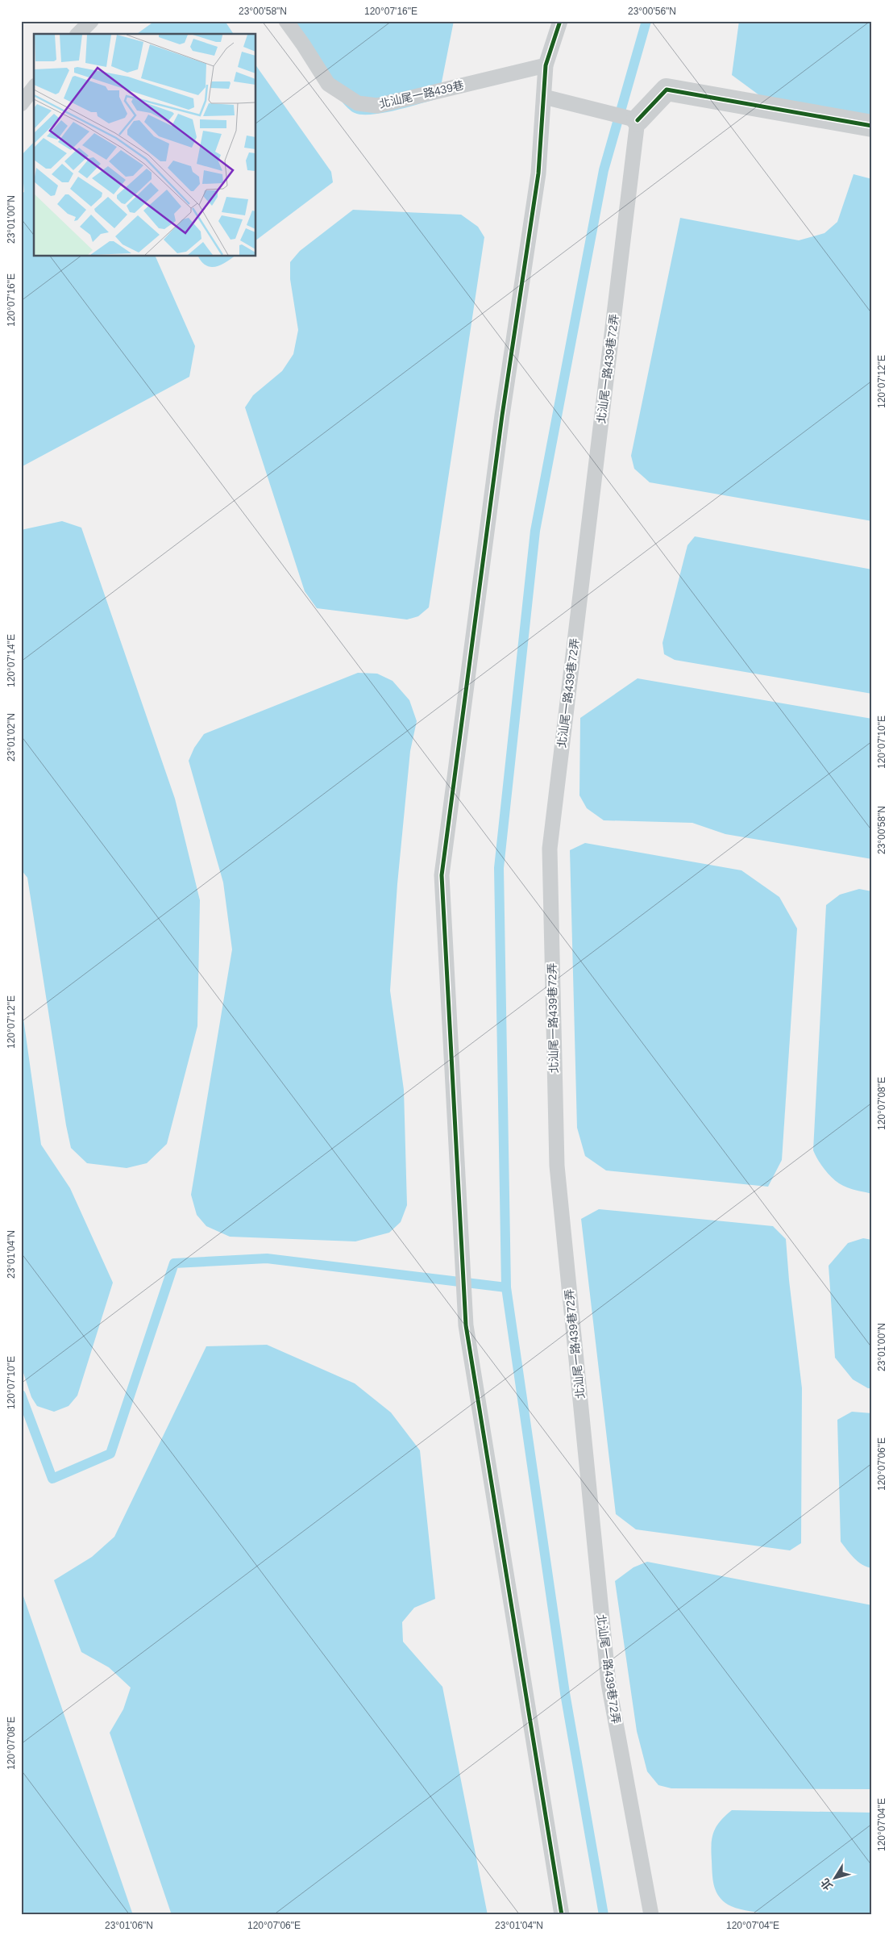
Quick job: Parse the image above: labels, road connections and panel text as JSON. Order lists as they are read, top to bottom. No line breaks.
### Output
{"streets":{"lane":["北汕尾一路439巷","北汕尾一路439巷72弄"]},"north":"bottom left","coordinates":["23°00'58\"N","120°07'16\"E","23°00'56\"N","23°01'00\"N","120°07'12\"E","120°07'14\"E","23°01'02\"N","120°07'10\"E","120°07'08\"E","23°01'04\"N","120°07'06\"E","120°07'04\"E","23°01'06\"N"]}
